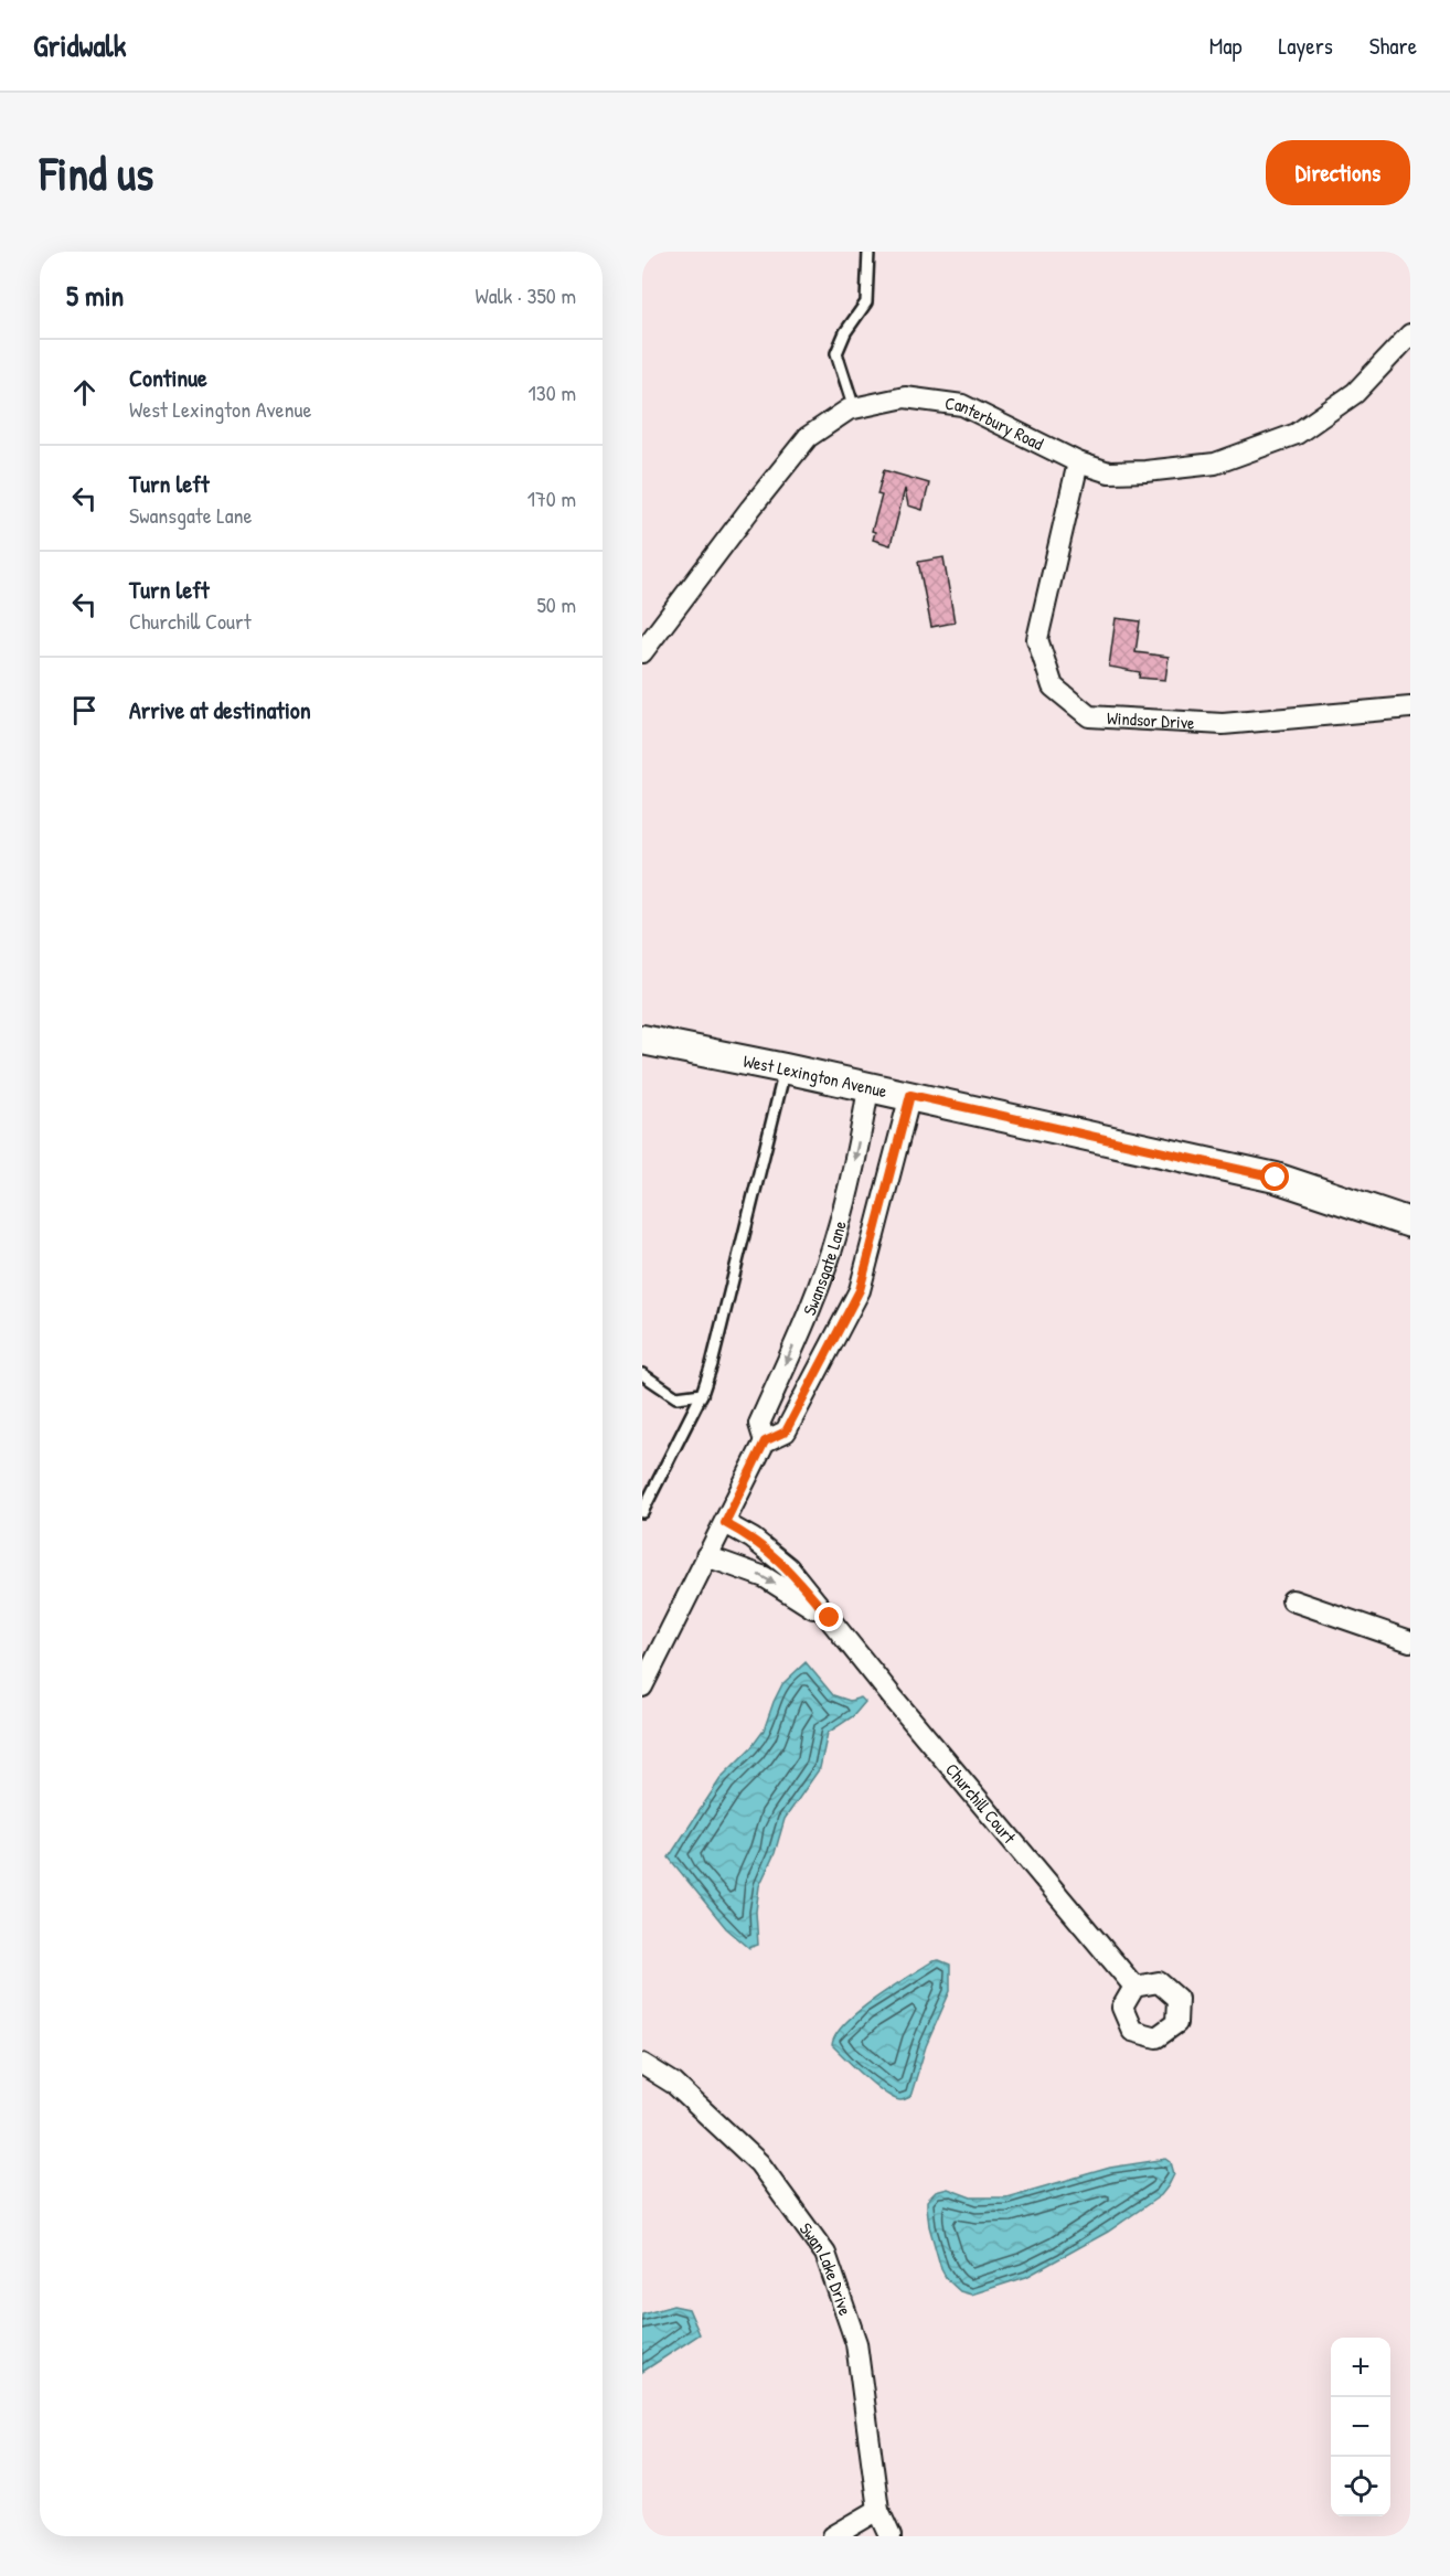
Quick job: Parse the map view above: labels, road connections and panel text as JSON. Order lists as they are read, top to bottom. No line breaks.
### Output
{"streets":{"street":["Canterbury Road","Windsor Drive","West Lexington Avenue","Swansgate Lane","Churchill Court","Swan Lake Drive"]},"crossings":[["Canterbury Road","Windsor Drive"],["West Lexington Avenue","Swansgate Lane"],["Swansgate Lane","Churchill Court"]],"page":{"header":"Gridwalk","nav":["Map","Layers","Share"],"buttons":"Directions","title":"Find us","heading":["5 min","Walk · 350 m"],"list":[["Continue","West Lexington Avenue","130 m"],["Turn left","Swansgate Lane","170 m"],["Turn left","Churchill Court","50 m"],"Arrive at destination"],"map_buttons":["+","−"]}}
